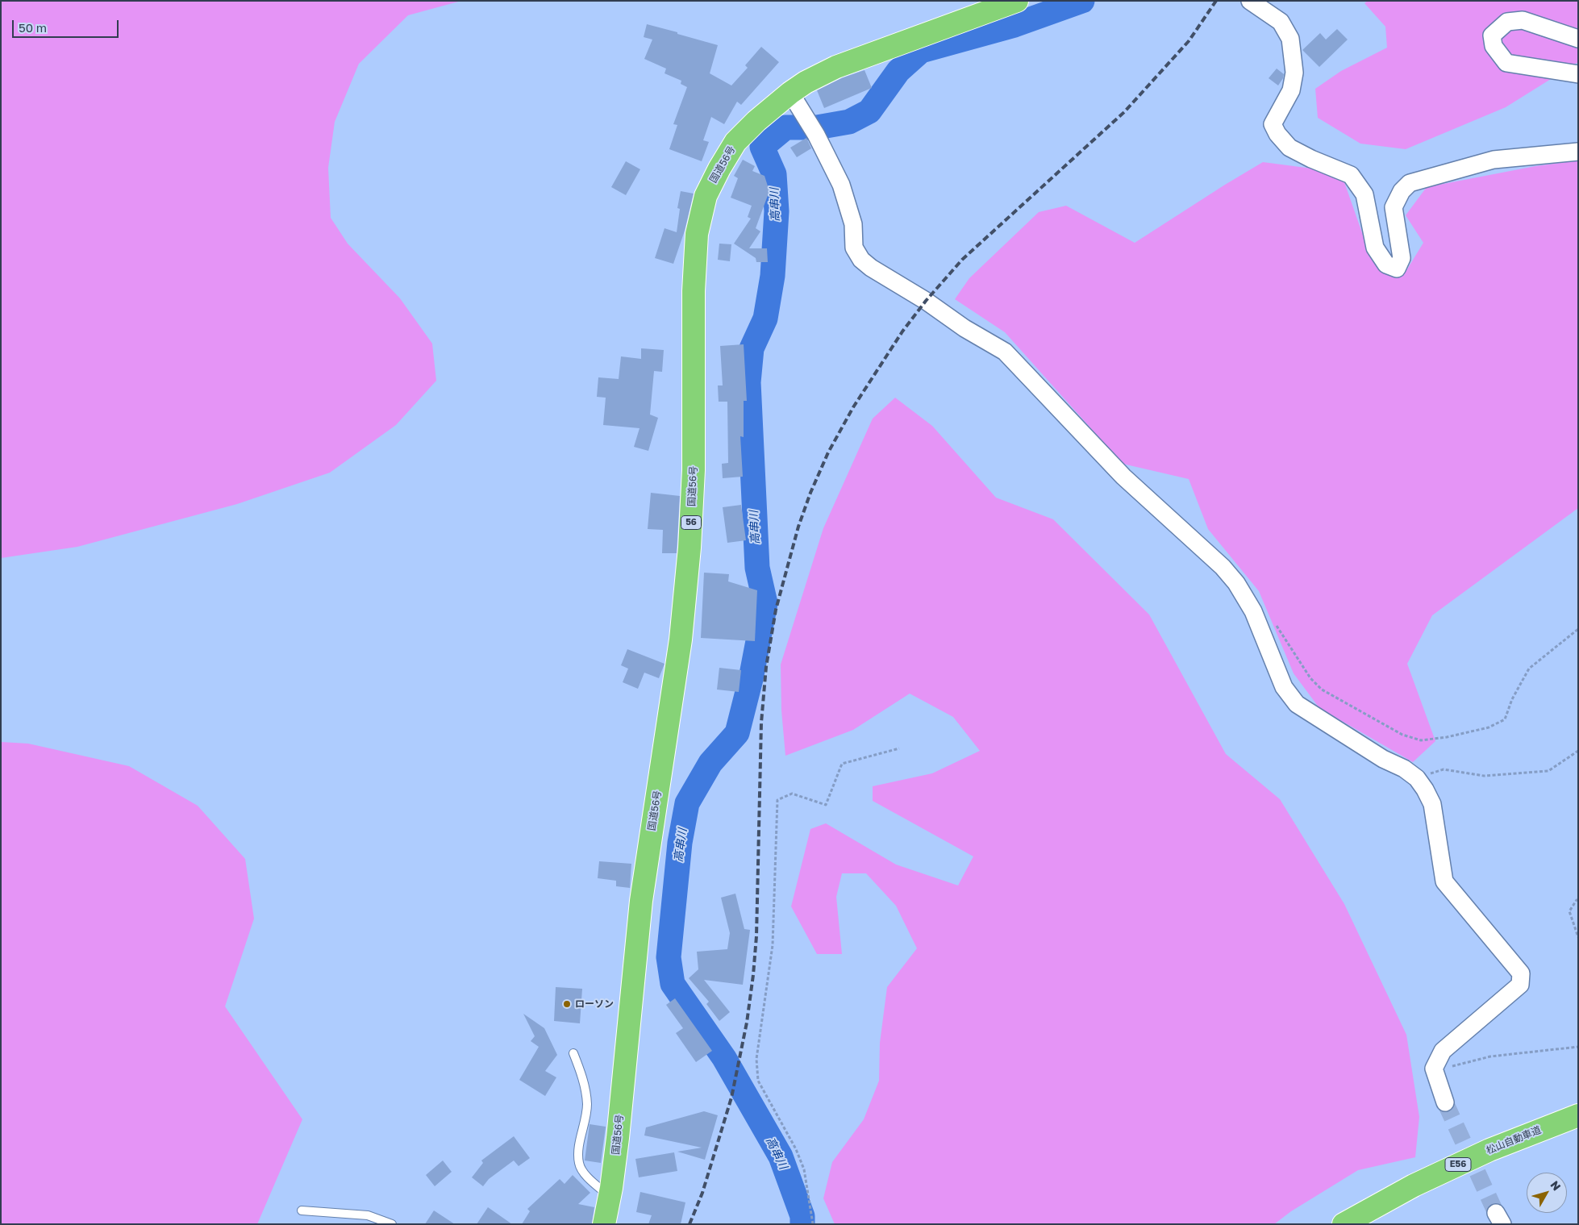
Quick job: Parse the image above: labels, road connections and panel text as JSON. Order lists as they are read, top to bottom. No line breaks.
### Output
{"streets":{"highway":["国道56号","56","松山自動車道","E56"]},"water":["高串川"],"places":["ローソン"],"scale_bar":"50 m","north":"top right"}
